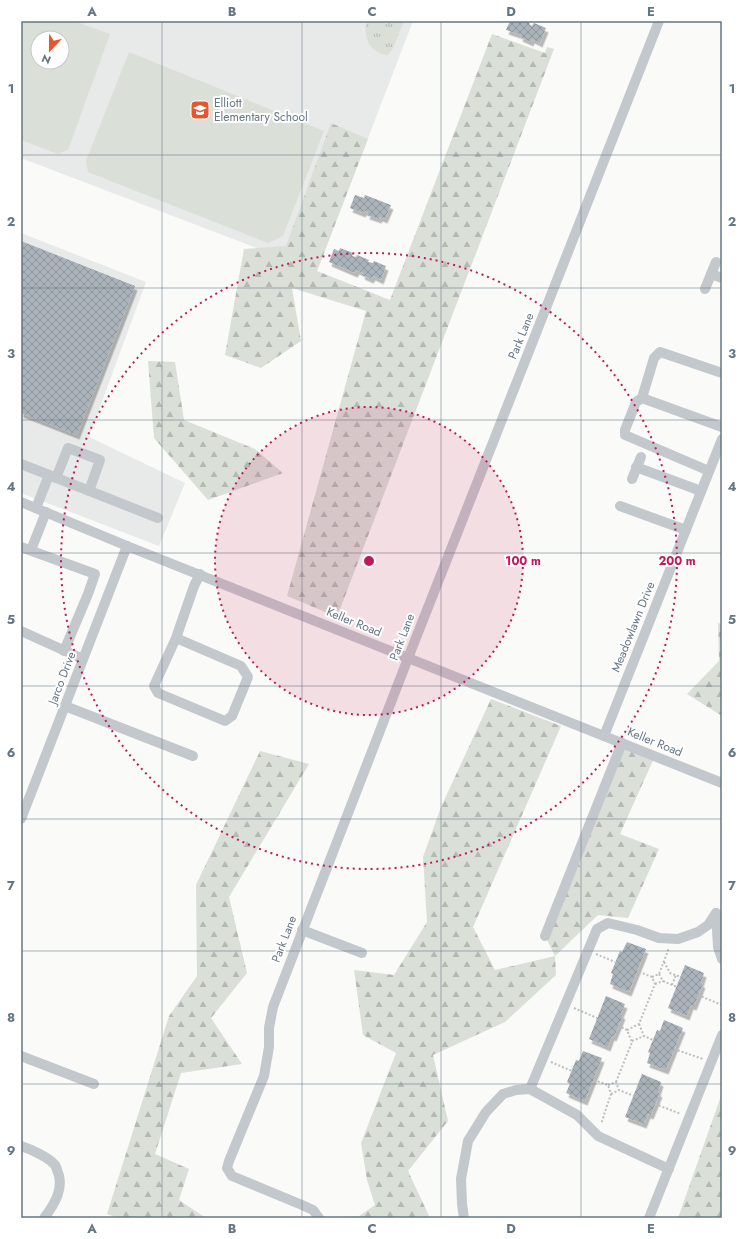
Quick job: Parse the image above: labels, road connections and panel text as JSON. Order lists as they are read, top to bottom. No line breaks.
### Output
{"streets":{"street":["Park Lane","Keller Road","Meadowlawn Drive","Jarco Drive"]},"crossings":[["Park Lane","Keller Road"],["Keller Road","Meadowlawn Drive"],["Keller Road","Jarco Drive"]],"places":{"school or university":["Elliott Elementary School"]},"north":"bottom","grid":{"columns":["A","B","C","D","E"],"rows":["1","2","3","4","5","6","7","8","9"]},"rings":["100 m","200 m"]}
